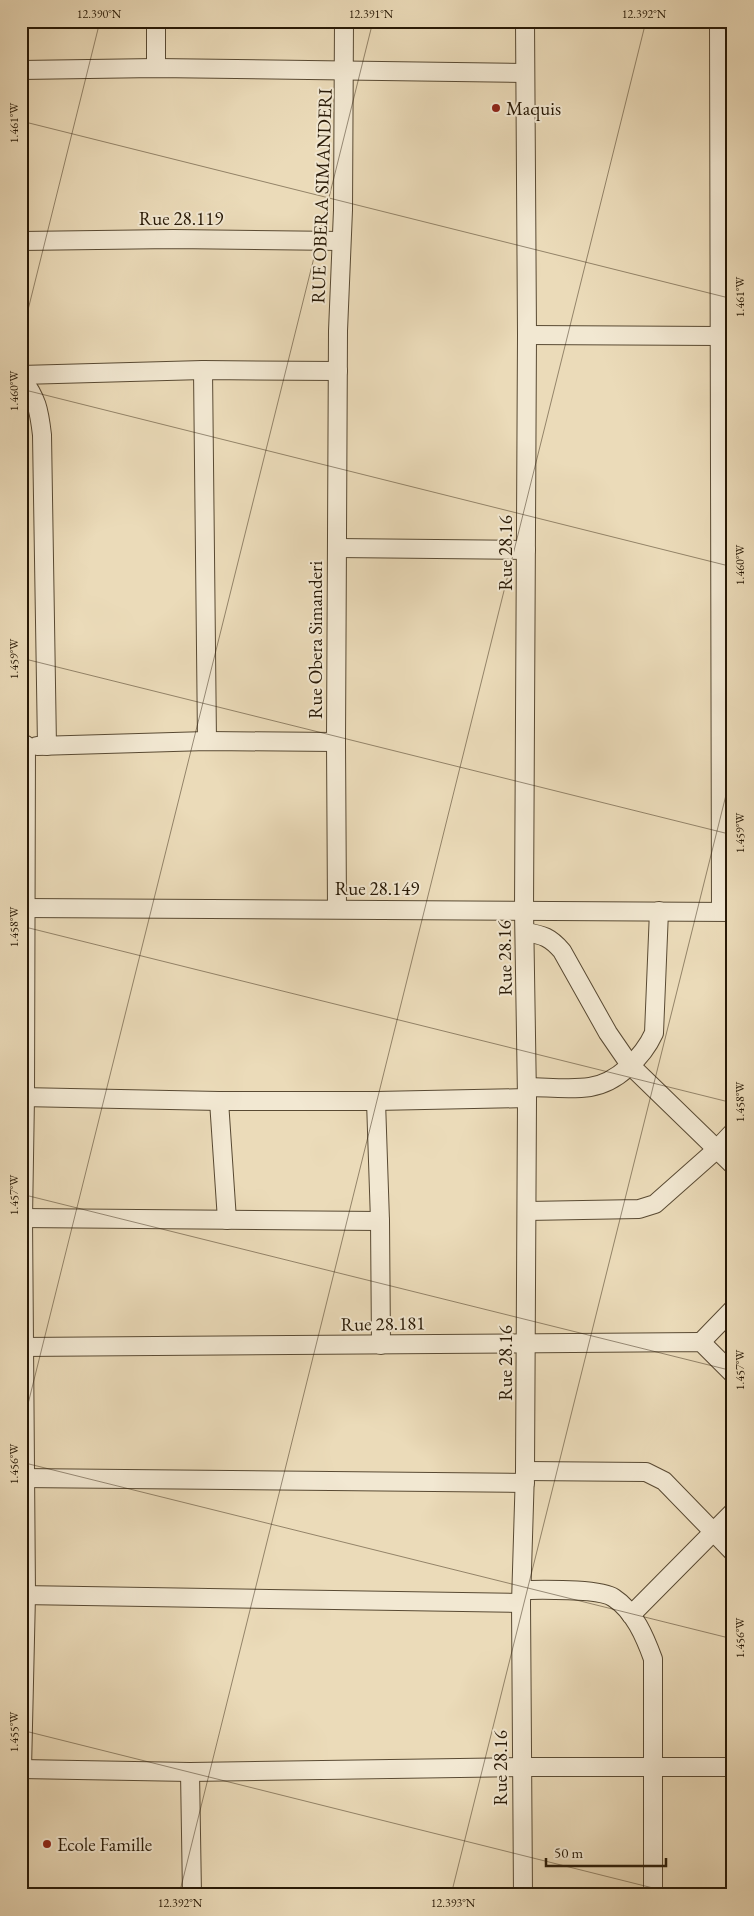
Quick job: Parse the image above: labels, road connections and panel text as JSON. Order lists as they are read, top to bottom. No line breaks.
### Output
{"streets":{"street":["RUE OBERA SIMANDERI","Rue 28.119","Rue 28.16","Rue Obera Simanderi","Rue 28.149","Rue 28.181"]},"crossings":[["RUE OBERA SIMANDERI","Rue 28.119"],["RUE OBERA SIMANDERI","Rue Obera Simanderi"],["Rue 28.16","Rue 28.149"],["Rue 28.16","Rue 28.181"],["Rue Obera Simanderi","Rue 28.149"]],"places":["Maquis","Ecole Famille"],"scale_bar":"50 m","coordinates":["12.390°N","12.391°N","12.392°N","1.461°W","1.460°W","1.459°W","1.458°W","1.457°W","1.456°W","1.455°W","12.393°N"]}
